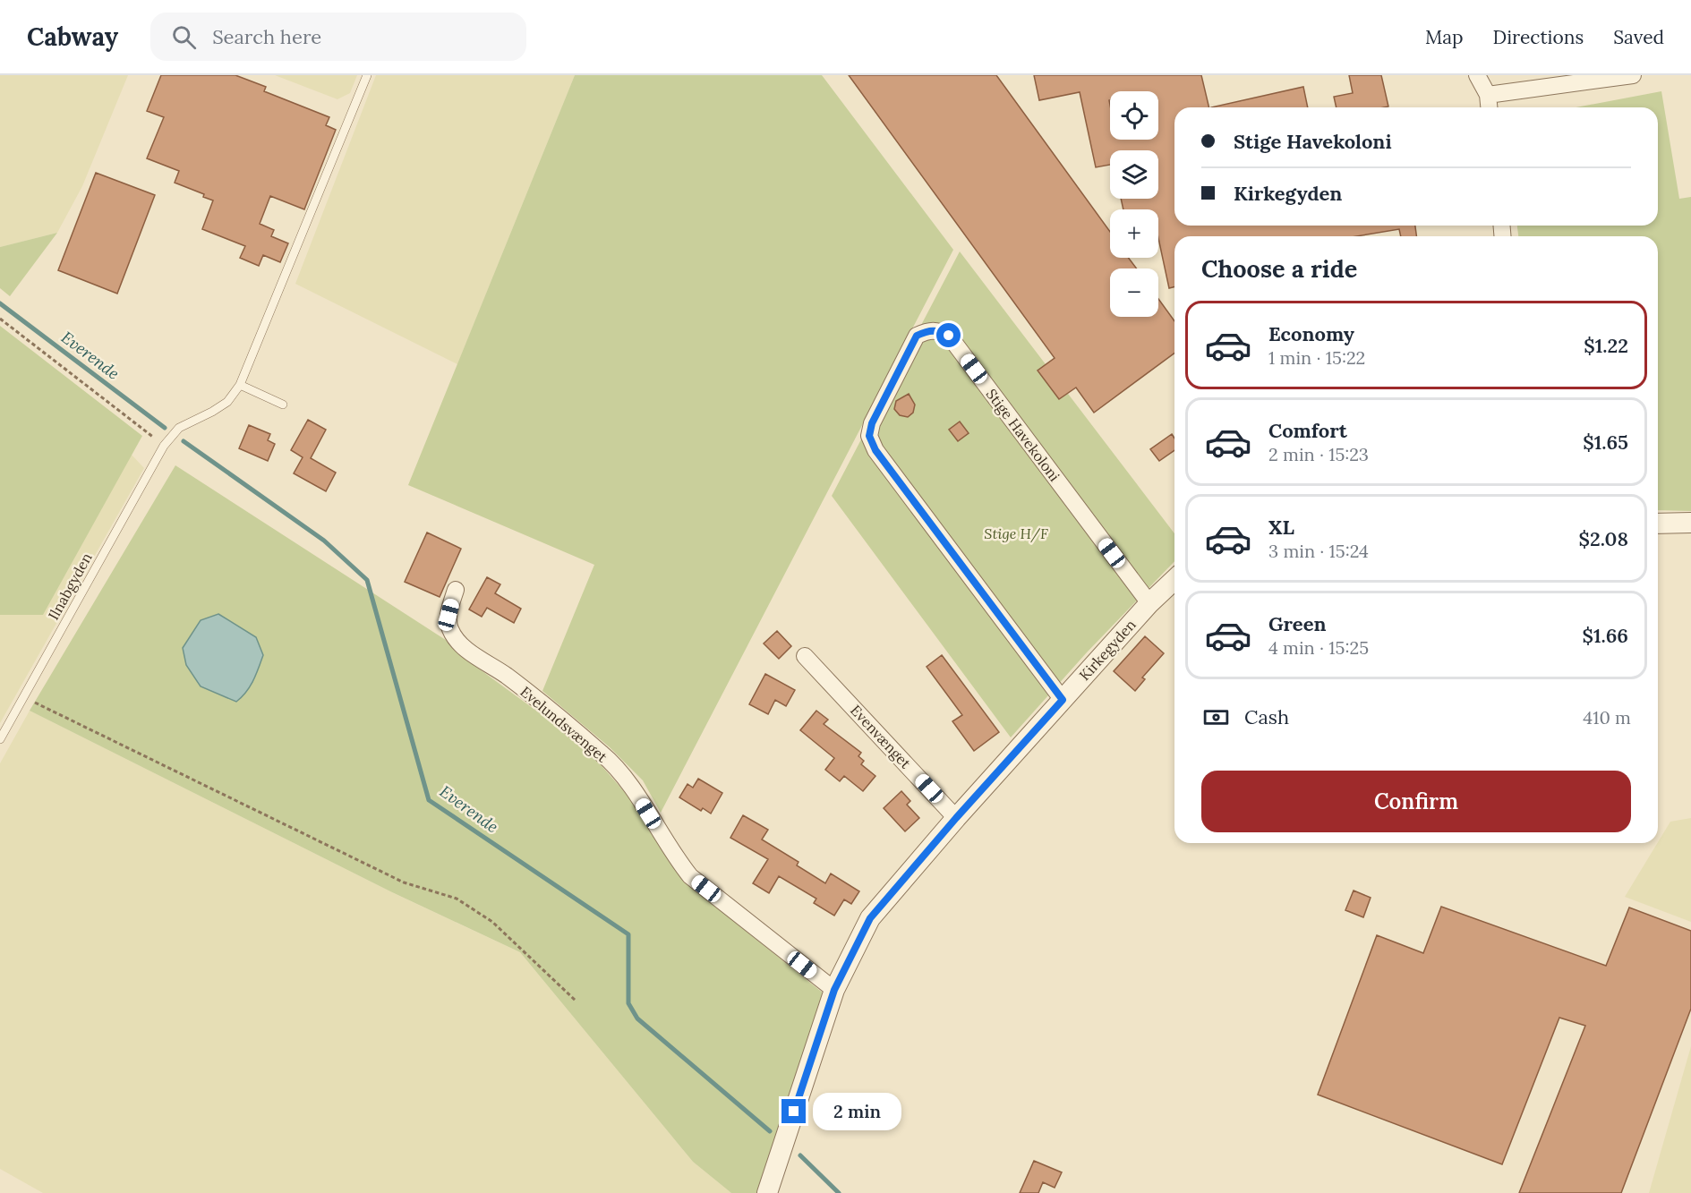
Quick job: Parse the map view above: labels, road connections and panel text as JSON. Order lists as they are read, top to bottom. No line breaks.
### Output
{"streets":{"street":["Stige Havekoloni","Kirkegyden","Evelundsvænget","Evenvænget"],"lane":["Ilnabgyden"]},"crossings":[["Stige Havekoloni","Kirkegyden"],["Kirkegyden","Evelundsvænget"],["Kirkegyden","Evenvænget"]],"water":["Everende"],"parks":["Stige H/F"],"page":{"header":"Cabway","search":"Search here","nav":["Map","Directions","Saved"],"map_buttons":["+","−"],"banner":["Stige Havekoloni","Kirkegyden"],"heading":"Choose a ride","list":[{"name":"Economy","note":"1 min · 15:22","value":"$1.22"},{"name":"Comfort","note":"2 min · 15:23","value":"$1.65"},{"name":"XL","note":"3 min · 15:24","value":"$2.08"},{"name":"Green","note":"4 min · 15:25","value":"$1.66"}],"pay":["Cash","410 m"],"buttons":"Confirm","bubble":"2 min"}}
